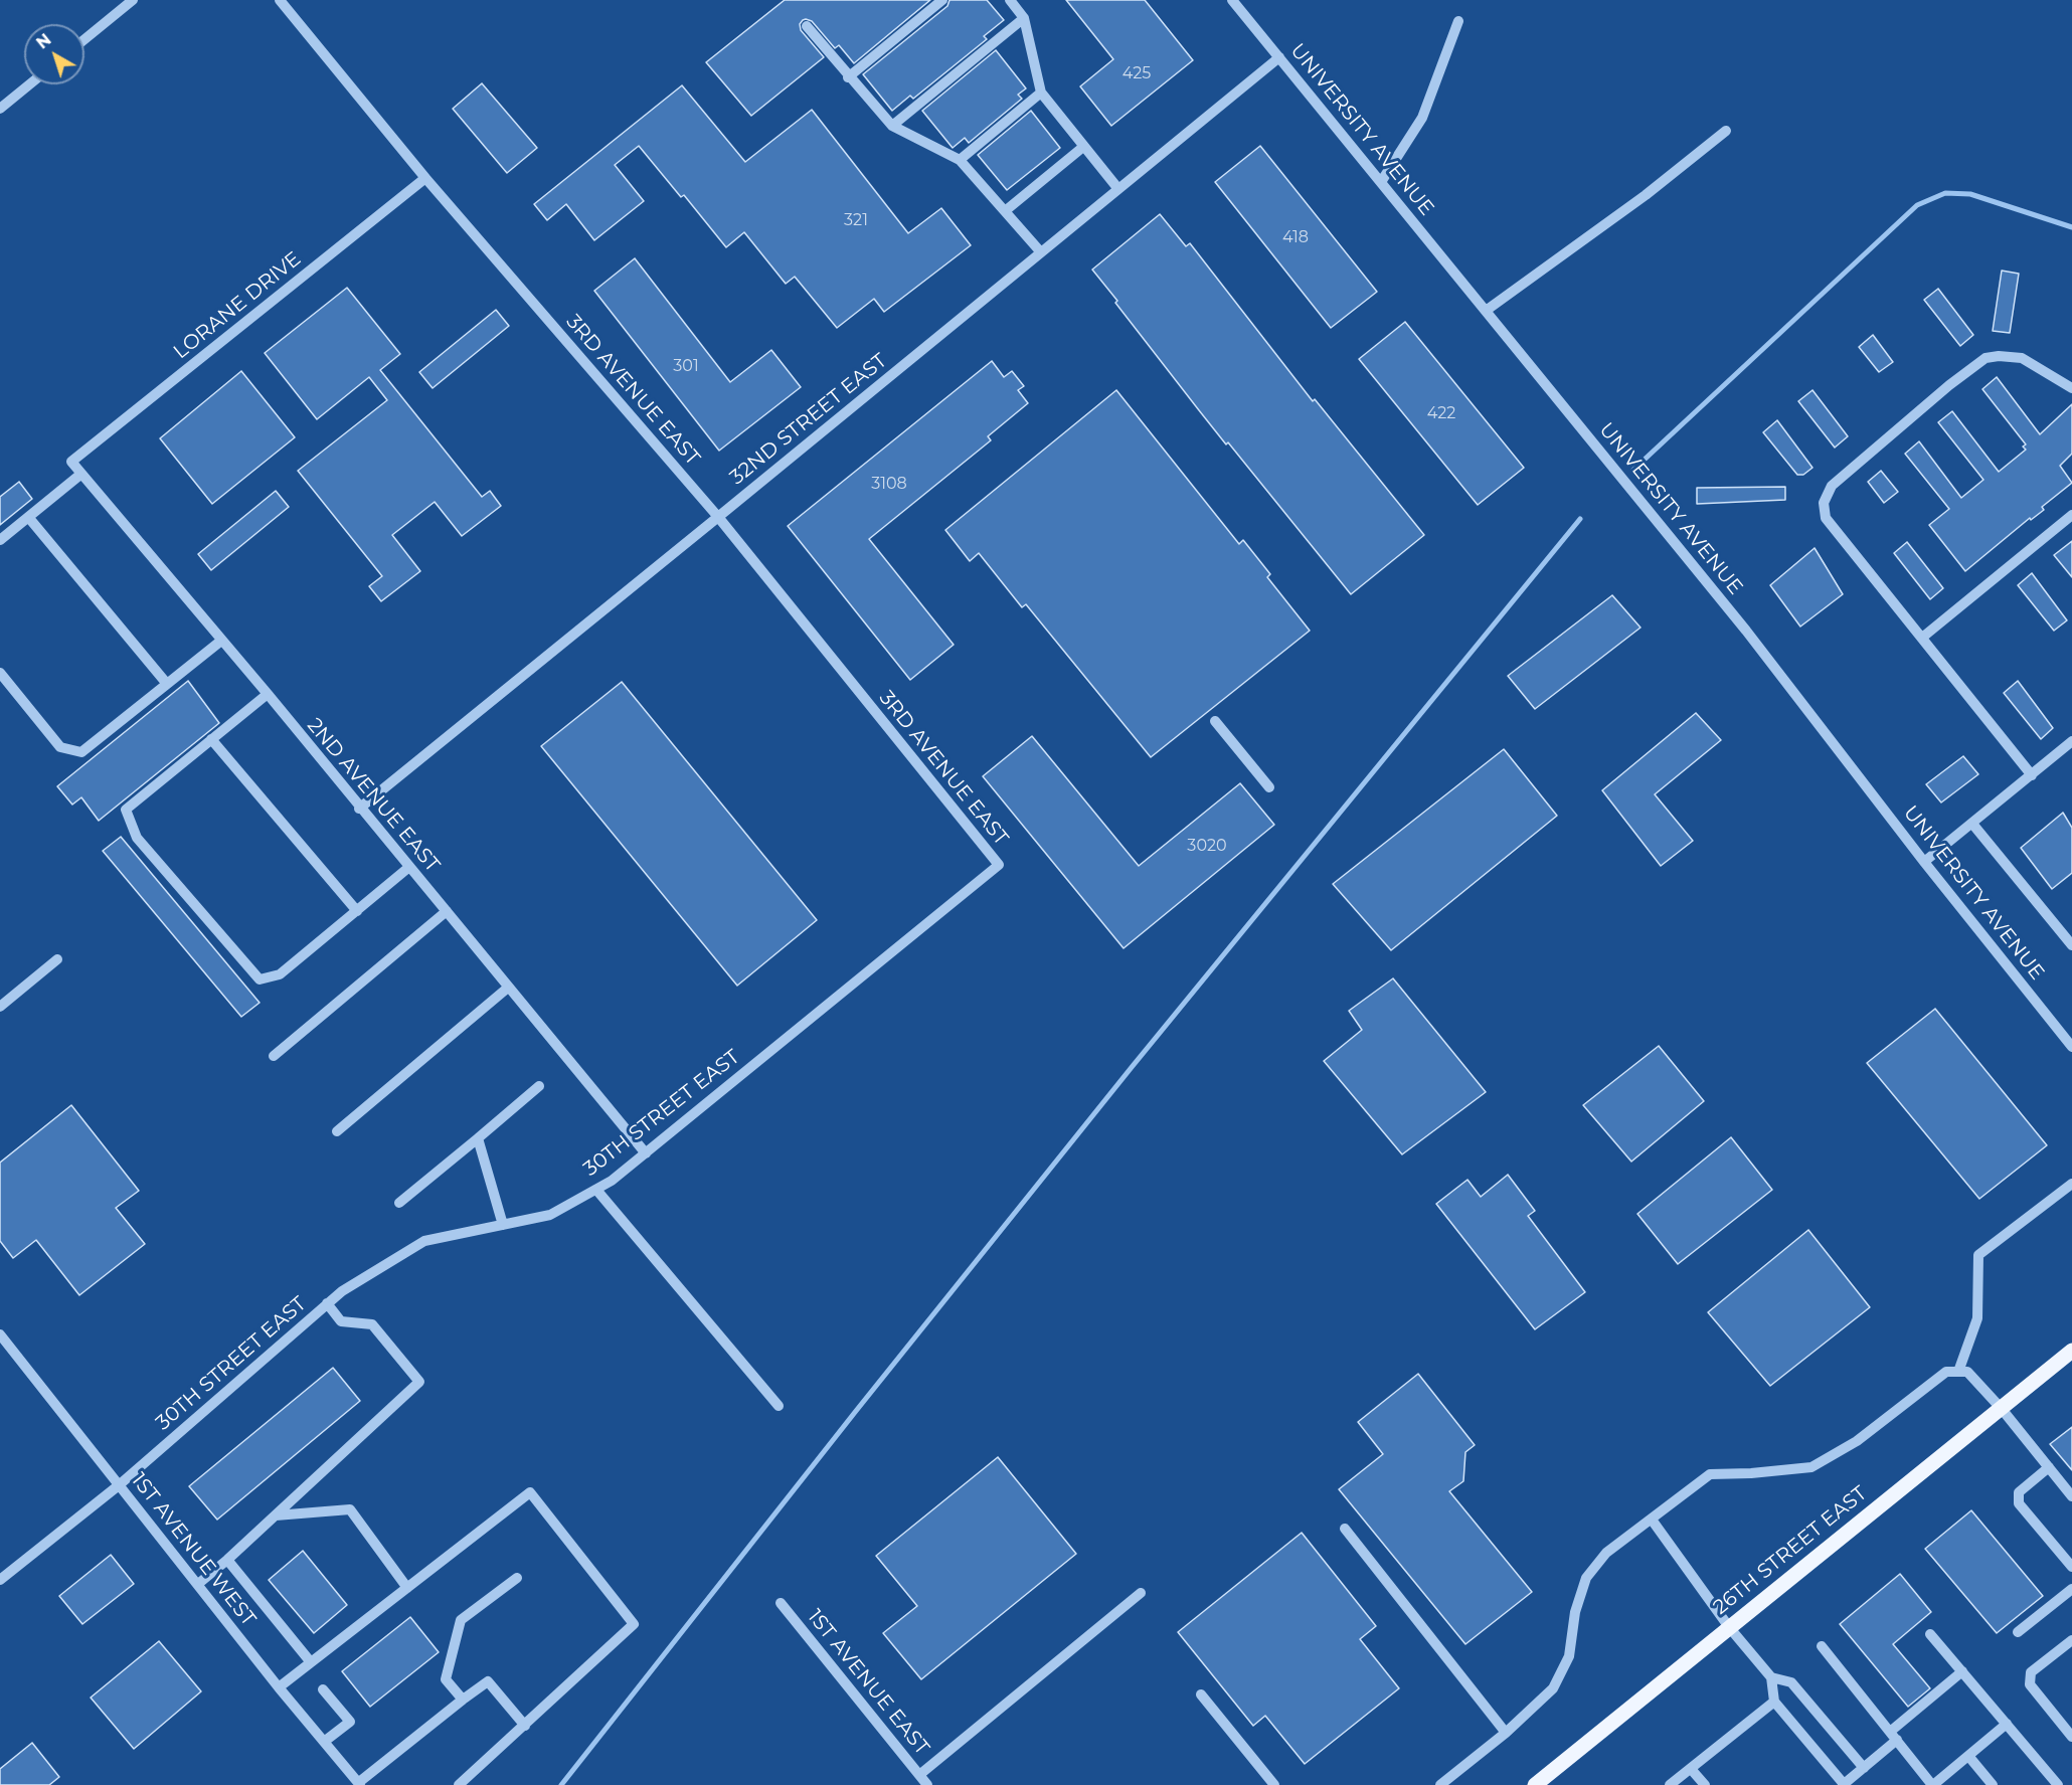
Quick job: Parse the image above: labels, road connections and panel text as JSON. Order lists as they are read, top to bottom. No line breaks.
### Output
{"streets":{"main road":["26TH STREET EAST"],"street":["UNIVERSITY AVENUE","LORANE DRIVE","3RD AVENUE EAST","32ND STREET EAST","2ND AVENUE EAST","30TH STREET EAST","1ST AVENUE WEST","1ST AVENUE EAST"]},"crossings":[["UNIVERSITY AVENUE","32ND STREET EAST"],["LORANE DRIVE","3RD AVENUE EAST"],["LORANE DRIVE","2ND AVENUE EAST"],["3RD AVENUE EAST","32ND STREET EAST"],["3RD AVENUE EAST","30TH STREET EAST"],["32ND STREET EAST","2ND AVENUE EAST"],["2ND AVENUE EAST","30TH STREET EAST"],["30TH STREET EAST","1ST AVENUE WEST"]],"house_numbers":["425","321","418","301","422","3108","3020"],"north":"top left"}
